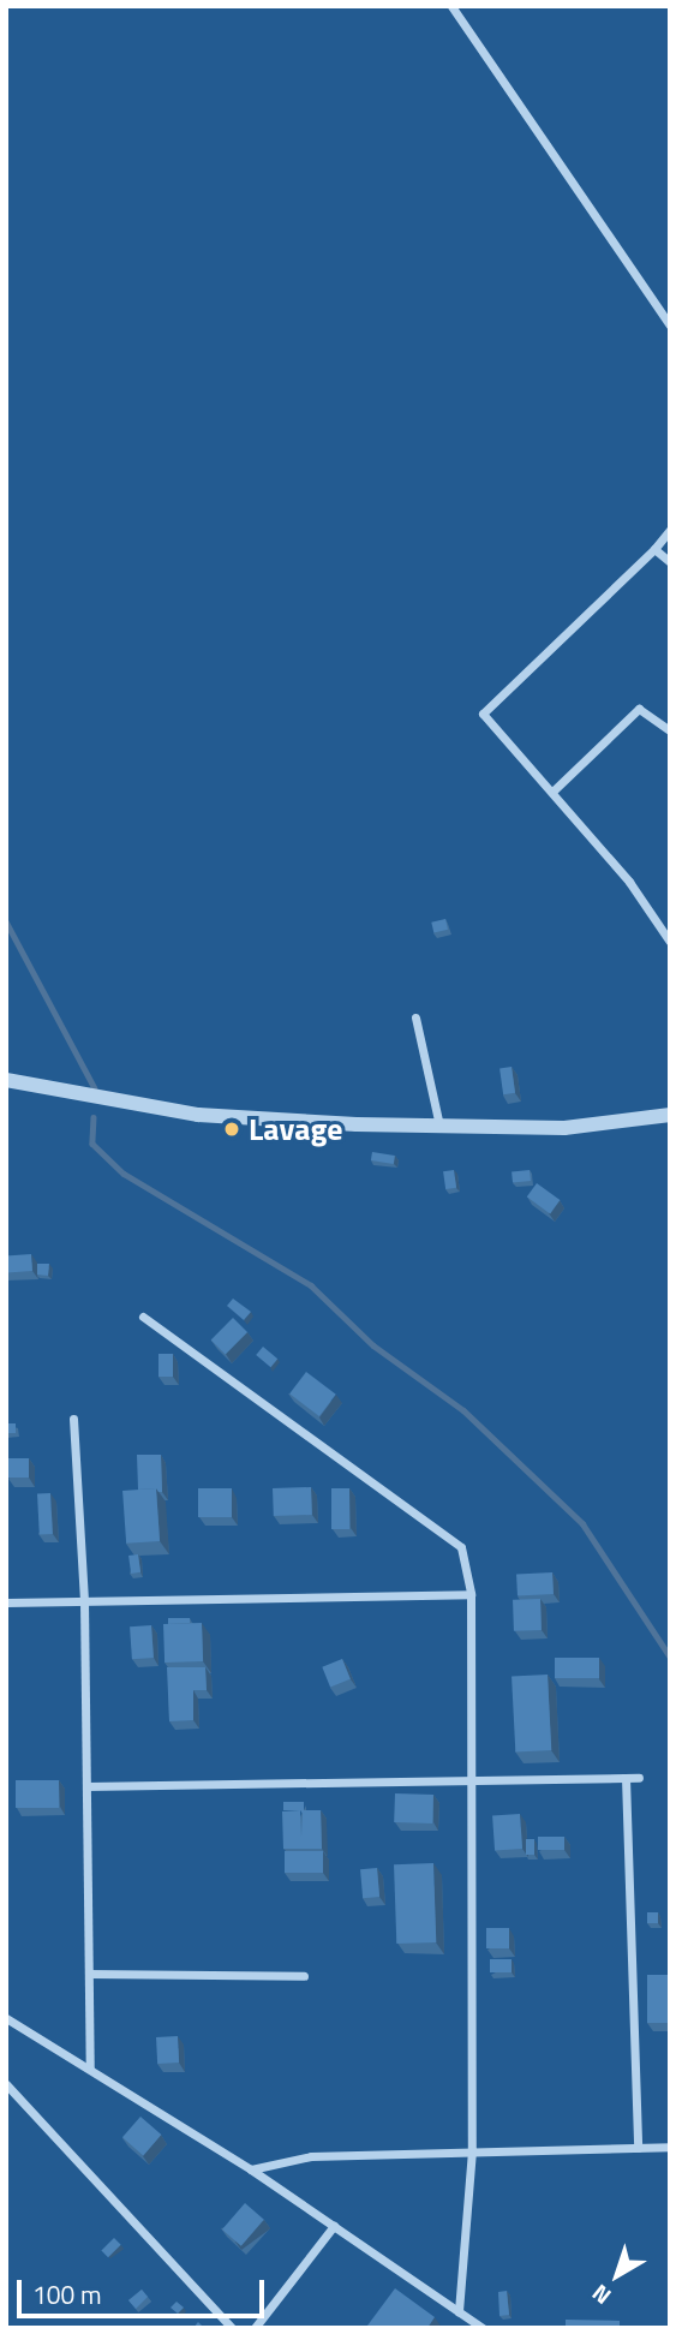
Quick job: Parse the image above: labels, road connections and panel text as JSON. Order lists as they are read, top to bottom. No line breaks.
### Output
{"places":["Lavage"],"scale_bar":"100 m","north":"bottom left"}
